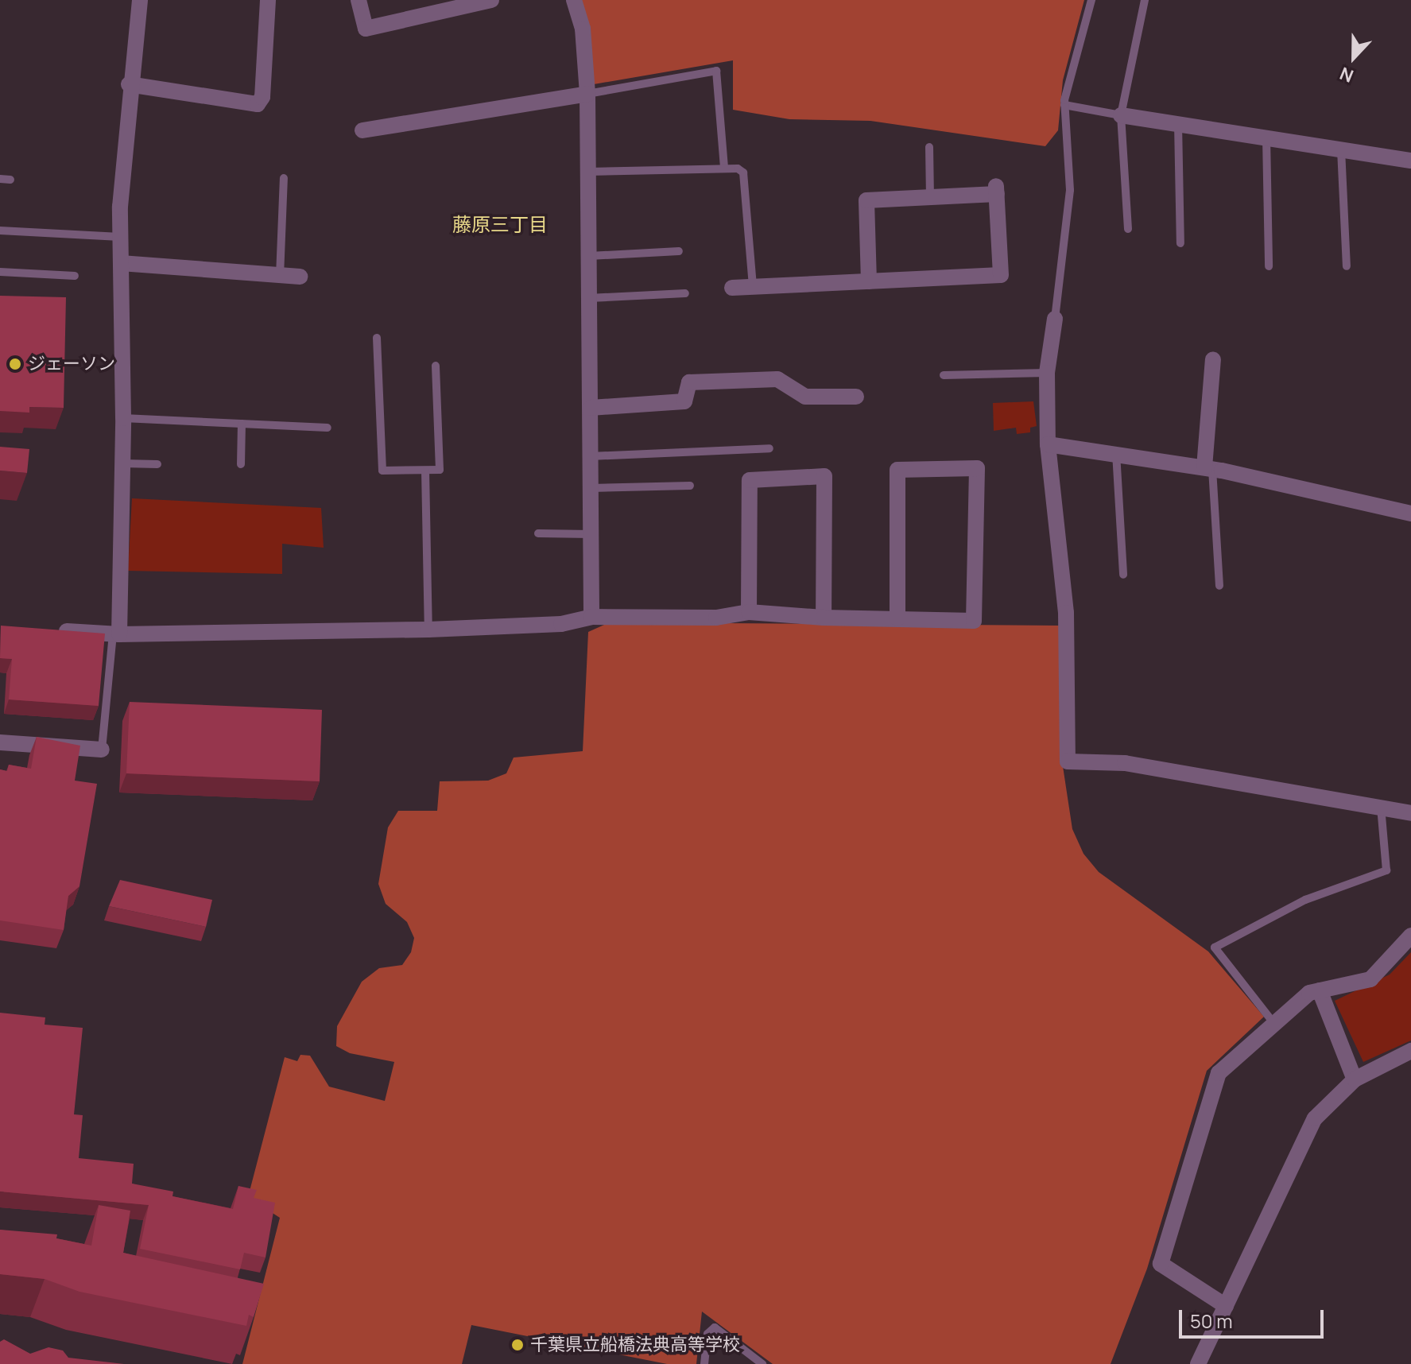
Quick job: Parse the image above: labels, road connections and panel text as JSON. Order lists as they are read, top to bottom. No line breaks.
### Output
{"districts":["藤原三丁目"],"places":["ジェーソン","千葉県立船橋法典高等学校"],"scale_bar":"50 m","north":"bottom"}
